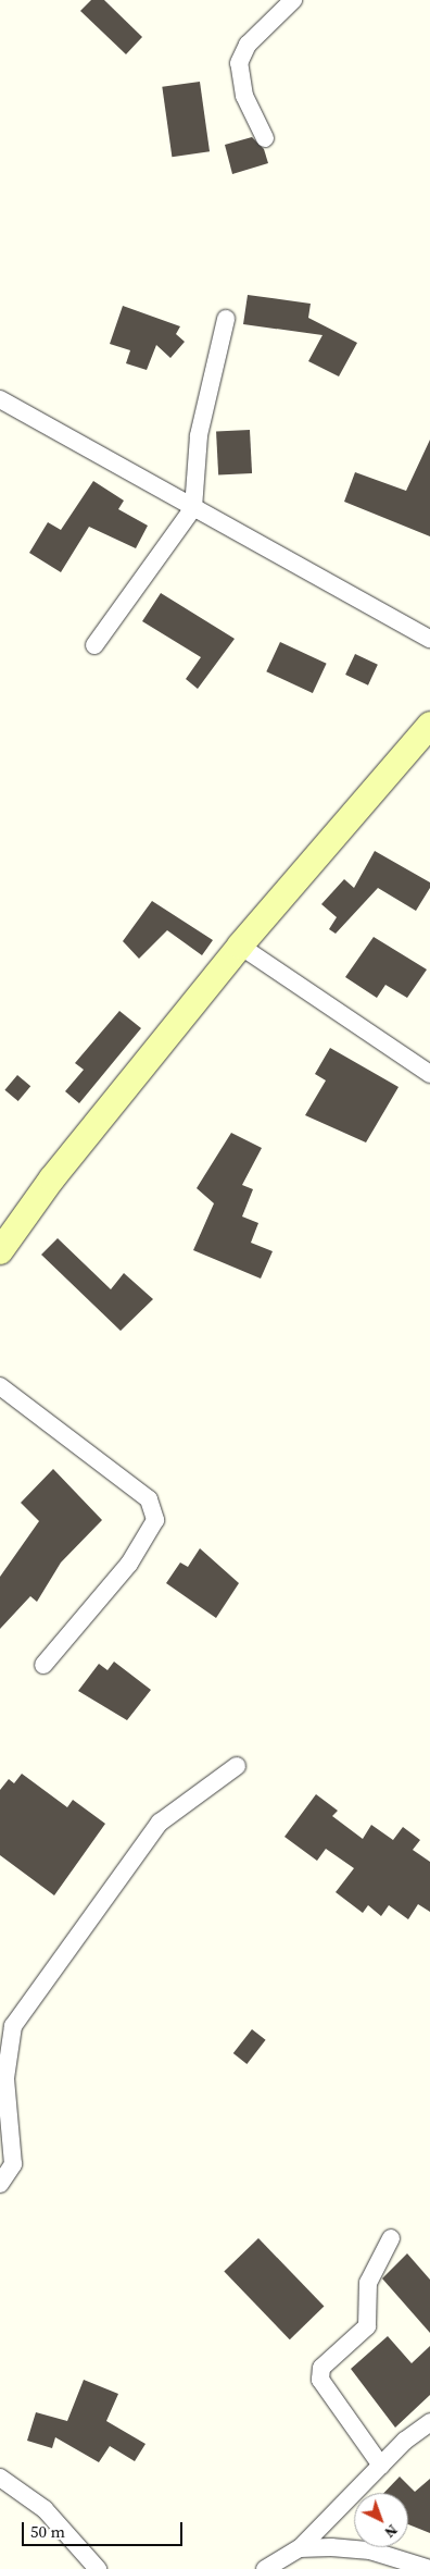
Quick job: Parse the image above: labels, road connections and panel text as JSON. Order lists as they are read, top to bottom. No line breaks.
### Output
{"scale_bar":"50 m","north":"bottom right"}
